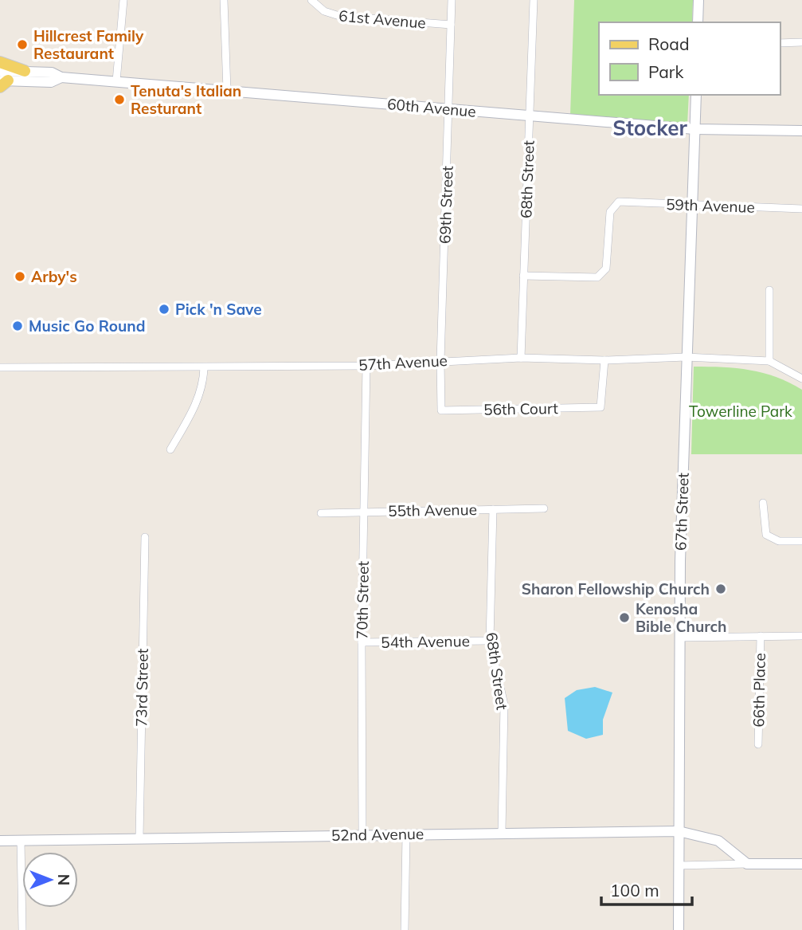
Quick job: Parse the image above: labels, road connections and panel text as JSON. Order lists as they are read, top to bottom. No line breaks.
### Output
{"streets":{"street":["61st Avenue","60th Avenue","68th Street","69th Street","59th Avenue","57th Avenue","56th Court","55th Avenue","67th Street","70th Street","54th Avenue","73rd Street","66th Place","52nd Avenue"]},"crossings":[["61st Avenue","69th Street"],["60th Avenue","68th Street"],["60th Avenue","69th Street"],["60th Avenue","67th Street"],["68th Street","59th Avenue"],["68th Street","57th Avenue"],["68th Street","55th Avenue"],["68th Street","54th Avenue"],["68th Street","52nd Avenue"],["69th Street","57th Avenue"],["69th Street","56th Court"],["59th Avenue","67th Street"],["57th Avenue","56th Court"],["57th Avenue","67th Street"],["57th Avenue","70th Street"],["55th Avenue","70th Street"],["67th Street","52nd Avenue"],["70th Street","54th Avenue"],["70th Street","52nd Avenue"],["73rd Street","52nd Avenue"]],"districts":["Stocker"],"parks":["Towerline Park"],"places":["Hillcrest Family Restaurant","Tenuta's Italian Resturant","Arby's","Pick 'n Save","Music Go Round","Sharon Fellowship Church","Kenosha Bible Church"],"legend":["Road","Park"],"scale_bar":"100 m","north":"right"}
